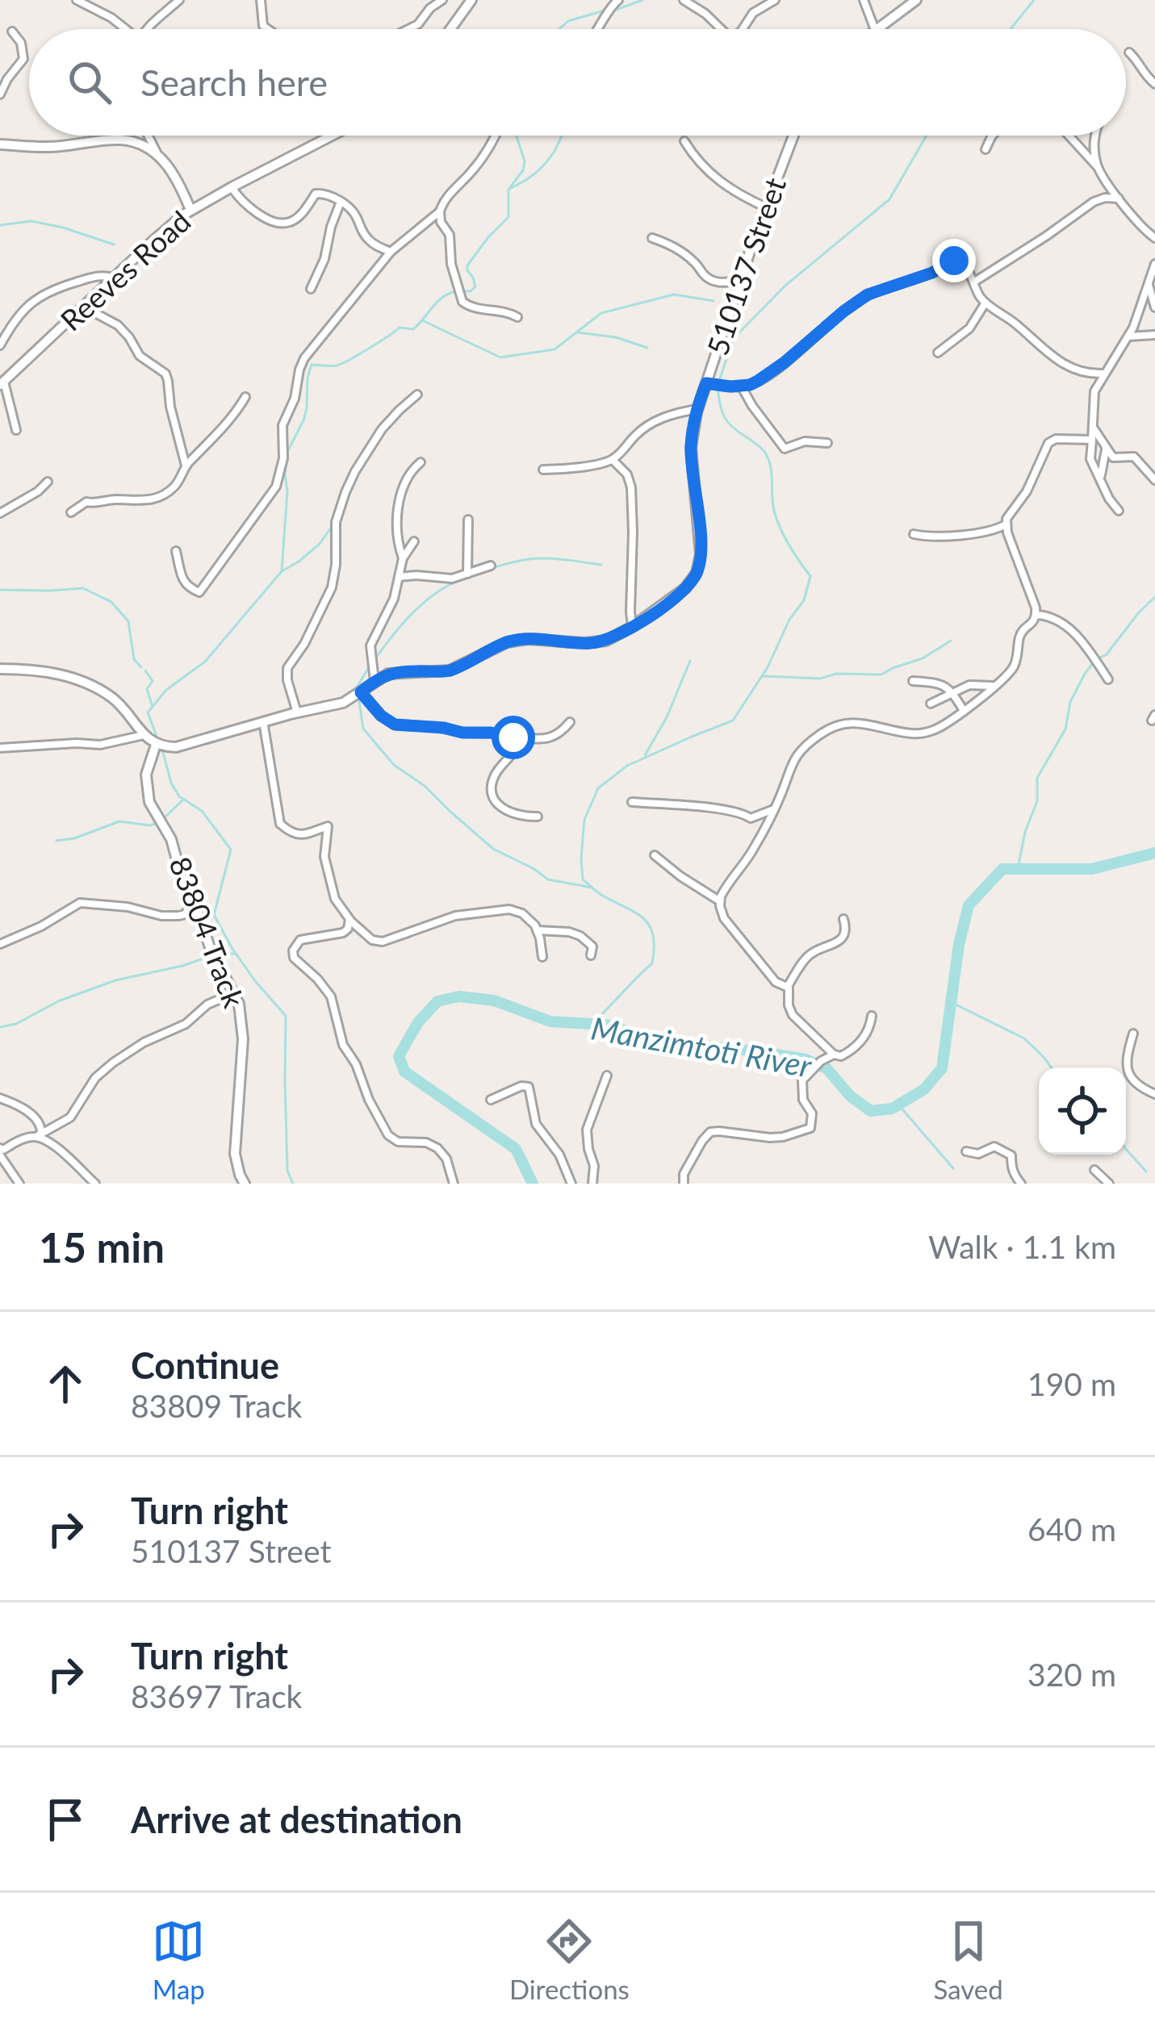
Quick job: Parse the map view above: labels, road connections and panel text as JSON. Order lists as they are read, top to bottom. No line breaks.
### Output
{"streets":{"street":["510137 Street","Reeves Road","83804 Track"]},"crossings":[["510137 Street","83804 Track"]],"water":["Manzimtoti River"],"page":{"search":"Search here","heading":["15 min","Walk · 1.1 km"],"list":[["Continue","83809 Track","190 m"],["Turn right","510137 Street","640 m"],["Turn right","83697 Track","320 m"],"Arrive at destination"],"nav":["Map","Directions","Saved"]}}
